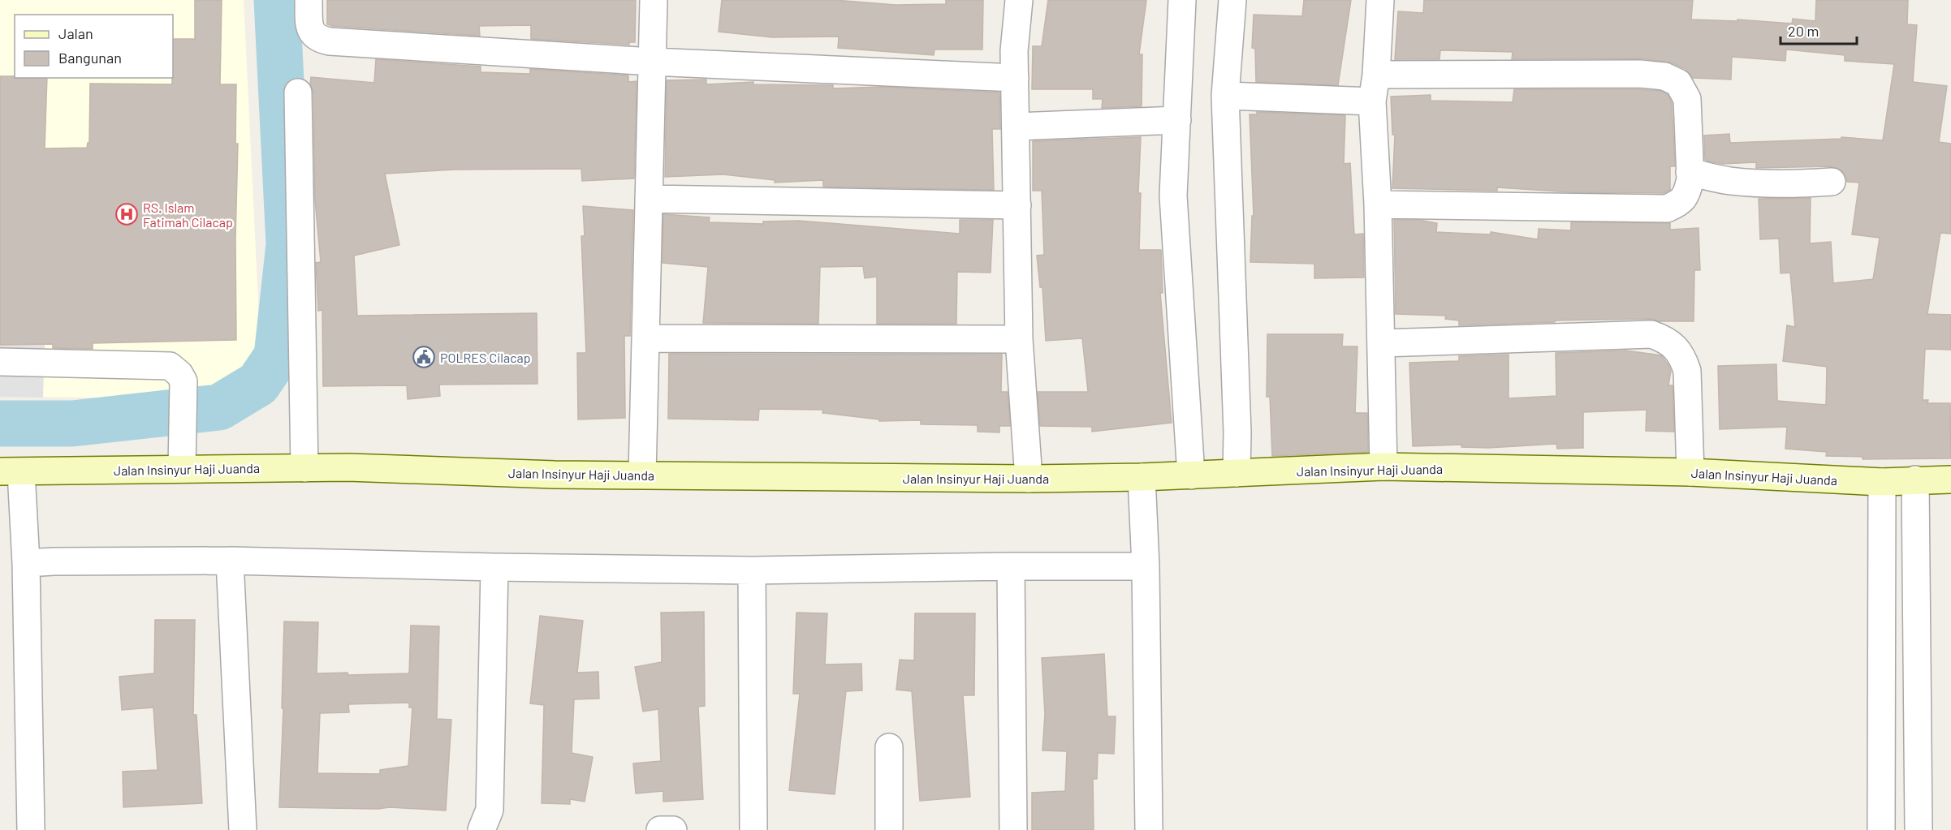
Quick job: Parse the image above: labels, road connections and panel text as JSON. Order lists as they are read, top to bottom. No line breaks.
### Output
{"streets":{"street":["Jalan Insinyur Haji Juanda"]},"places":{"hospital":["RS. Islam Fatimah Cilacap"],"public building":["POLRES Cilacap"]},"legend":["Jalan","Bangunan"],"scale_bar":"20 m"}
